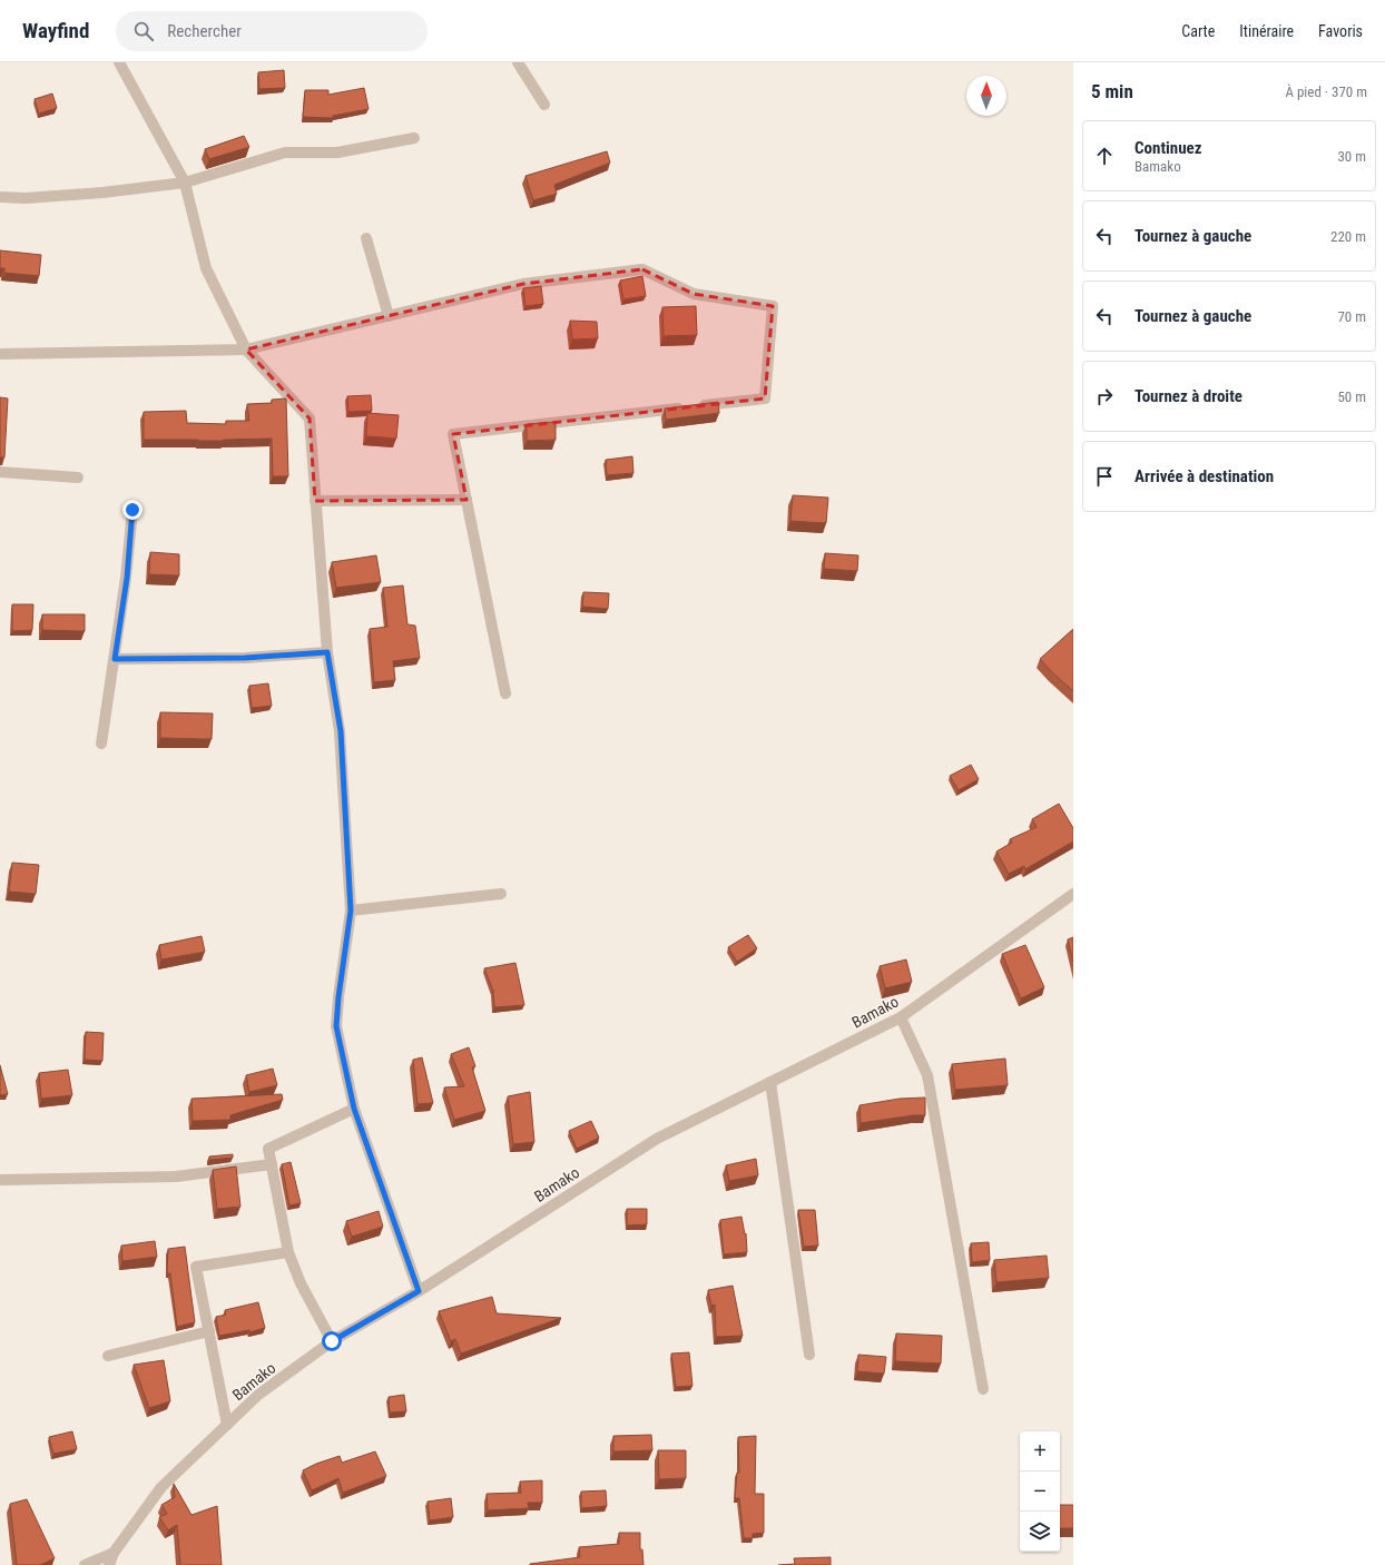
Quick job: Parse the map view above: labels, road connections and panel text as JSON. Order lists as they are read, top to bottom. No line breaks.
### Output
{"streets":{"street":["Bamako"]},"north":"top","page":{"header":"Wayfind","search":"Rechercher","nav":["Carte","Itinéraire","Favoris"],"heading":["5 min","À pied · 370 m"],"list":[["Continuez","Bamako","30 m"],["Tournez à gauche","220 m"],["Tournez à gauche","70 m"],["Tournez à droite","50 m"],"Arrivée à destination"],"map_buttons":["+","−"]}}
